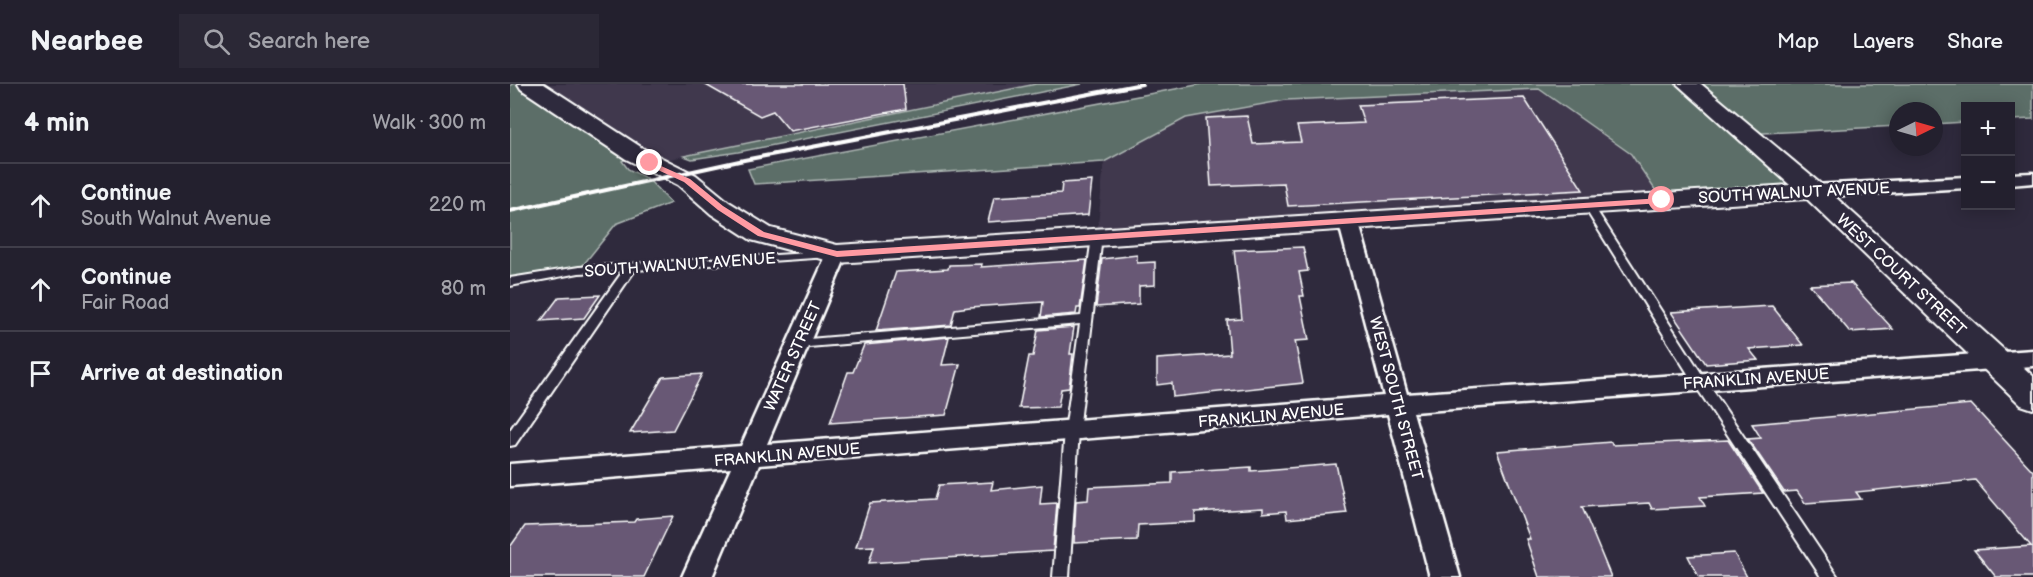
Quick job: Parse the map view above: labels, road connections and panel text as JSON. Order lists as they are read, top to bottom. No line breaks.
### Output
{"streets":{"main road":["SOUTH WALNUT AVENUE","WEST COURT STREET"],"street":["WATER STREET","FRANKLIN AVENUE","WEST SOUTH STREET"]},"crossings":[["SOUTH WALNUT AVENUE","WEST COURT STREET"],["SOUTH WALNUT AVENUE","WATER STREET"],["SOUTH WALNUT AVENUE","WEST SOUTH STREET"],["WEST COURT STREET","FRANKLIN AVENUE"],["WATER STREET","FRANKLIN AVENUE"],["FRANKLIN AVENUE","WEST SOUTH STREET"]],"north":"right","page":{"header":"Nearbee","search":"Search here","nav":["Map","Layers","Share"],"heading":["4 min","Walk · 300 m"],"map_buttons":["+","−"],"list":[["Continue","South Walnut Avenue","220 m"],["Continue","Fair Road","80 m"],"Arrive at destination"]}}
